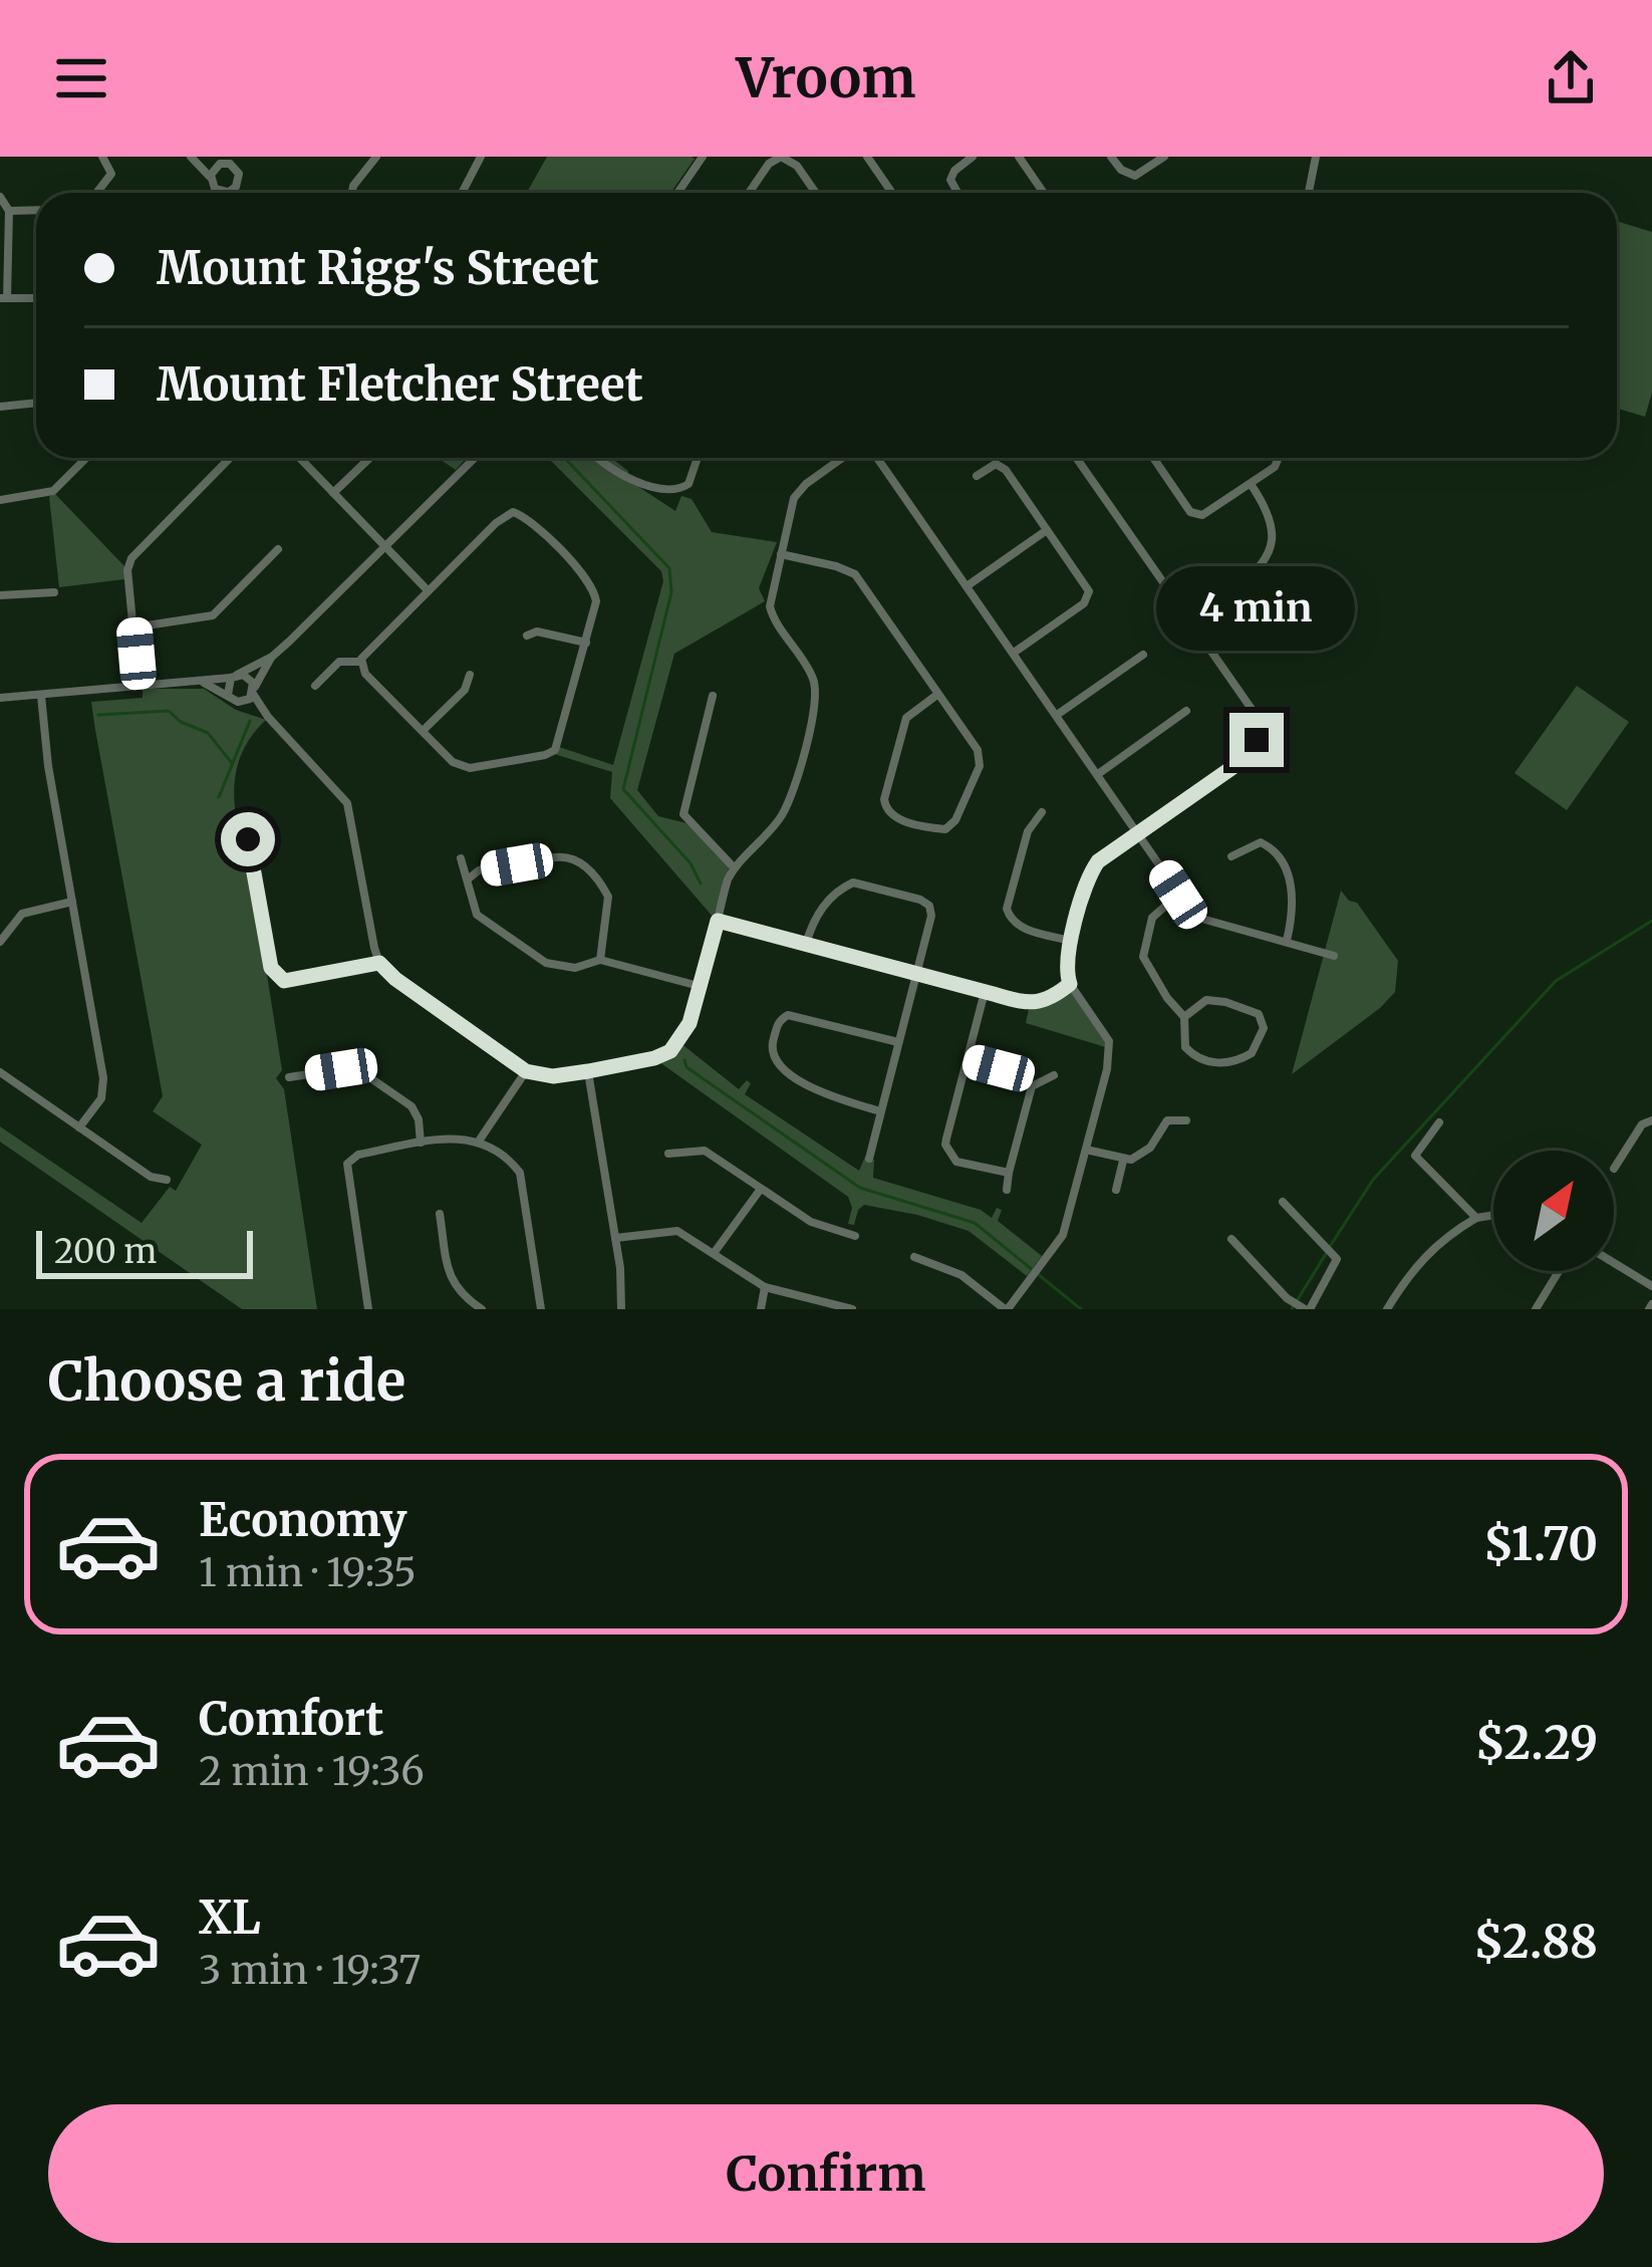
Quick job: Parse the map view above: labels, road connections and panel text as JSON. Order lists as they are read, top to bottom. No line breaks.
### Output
{"scale_bar":"200 m","north":"top right","page":{"header":"Vroom","banner":["Mount Rigg's Street","Mount Fletcher Street"],"bubble":"4 min","scale":"200 m","heading":"Choose a ride","list":[{"name":"Economy","note":"1 min · 19:35","value":"$1.70"},{"name":"Comfort","note":"2 min · 19:36","value":"$2.29"},{"name":"XL","note":"3 min · 19:37","value":"$2.88"}],"buttons":"Confirm"}}
